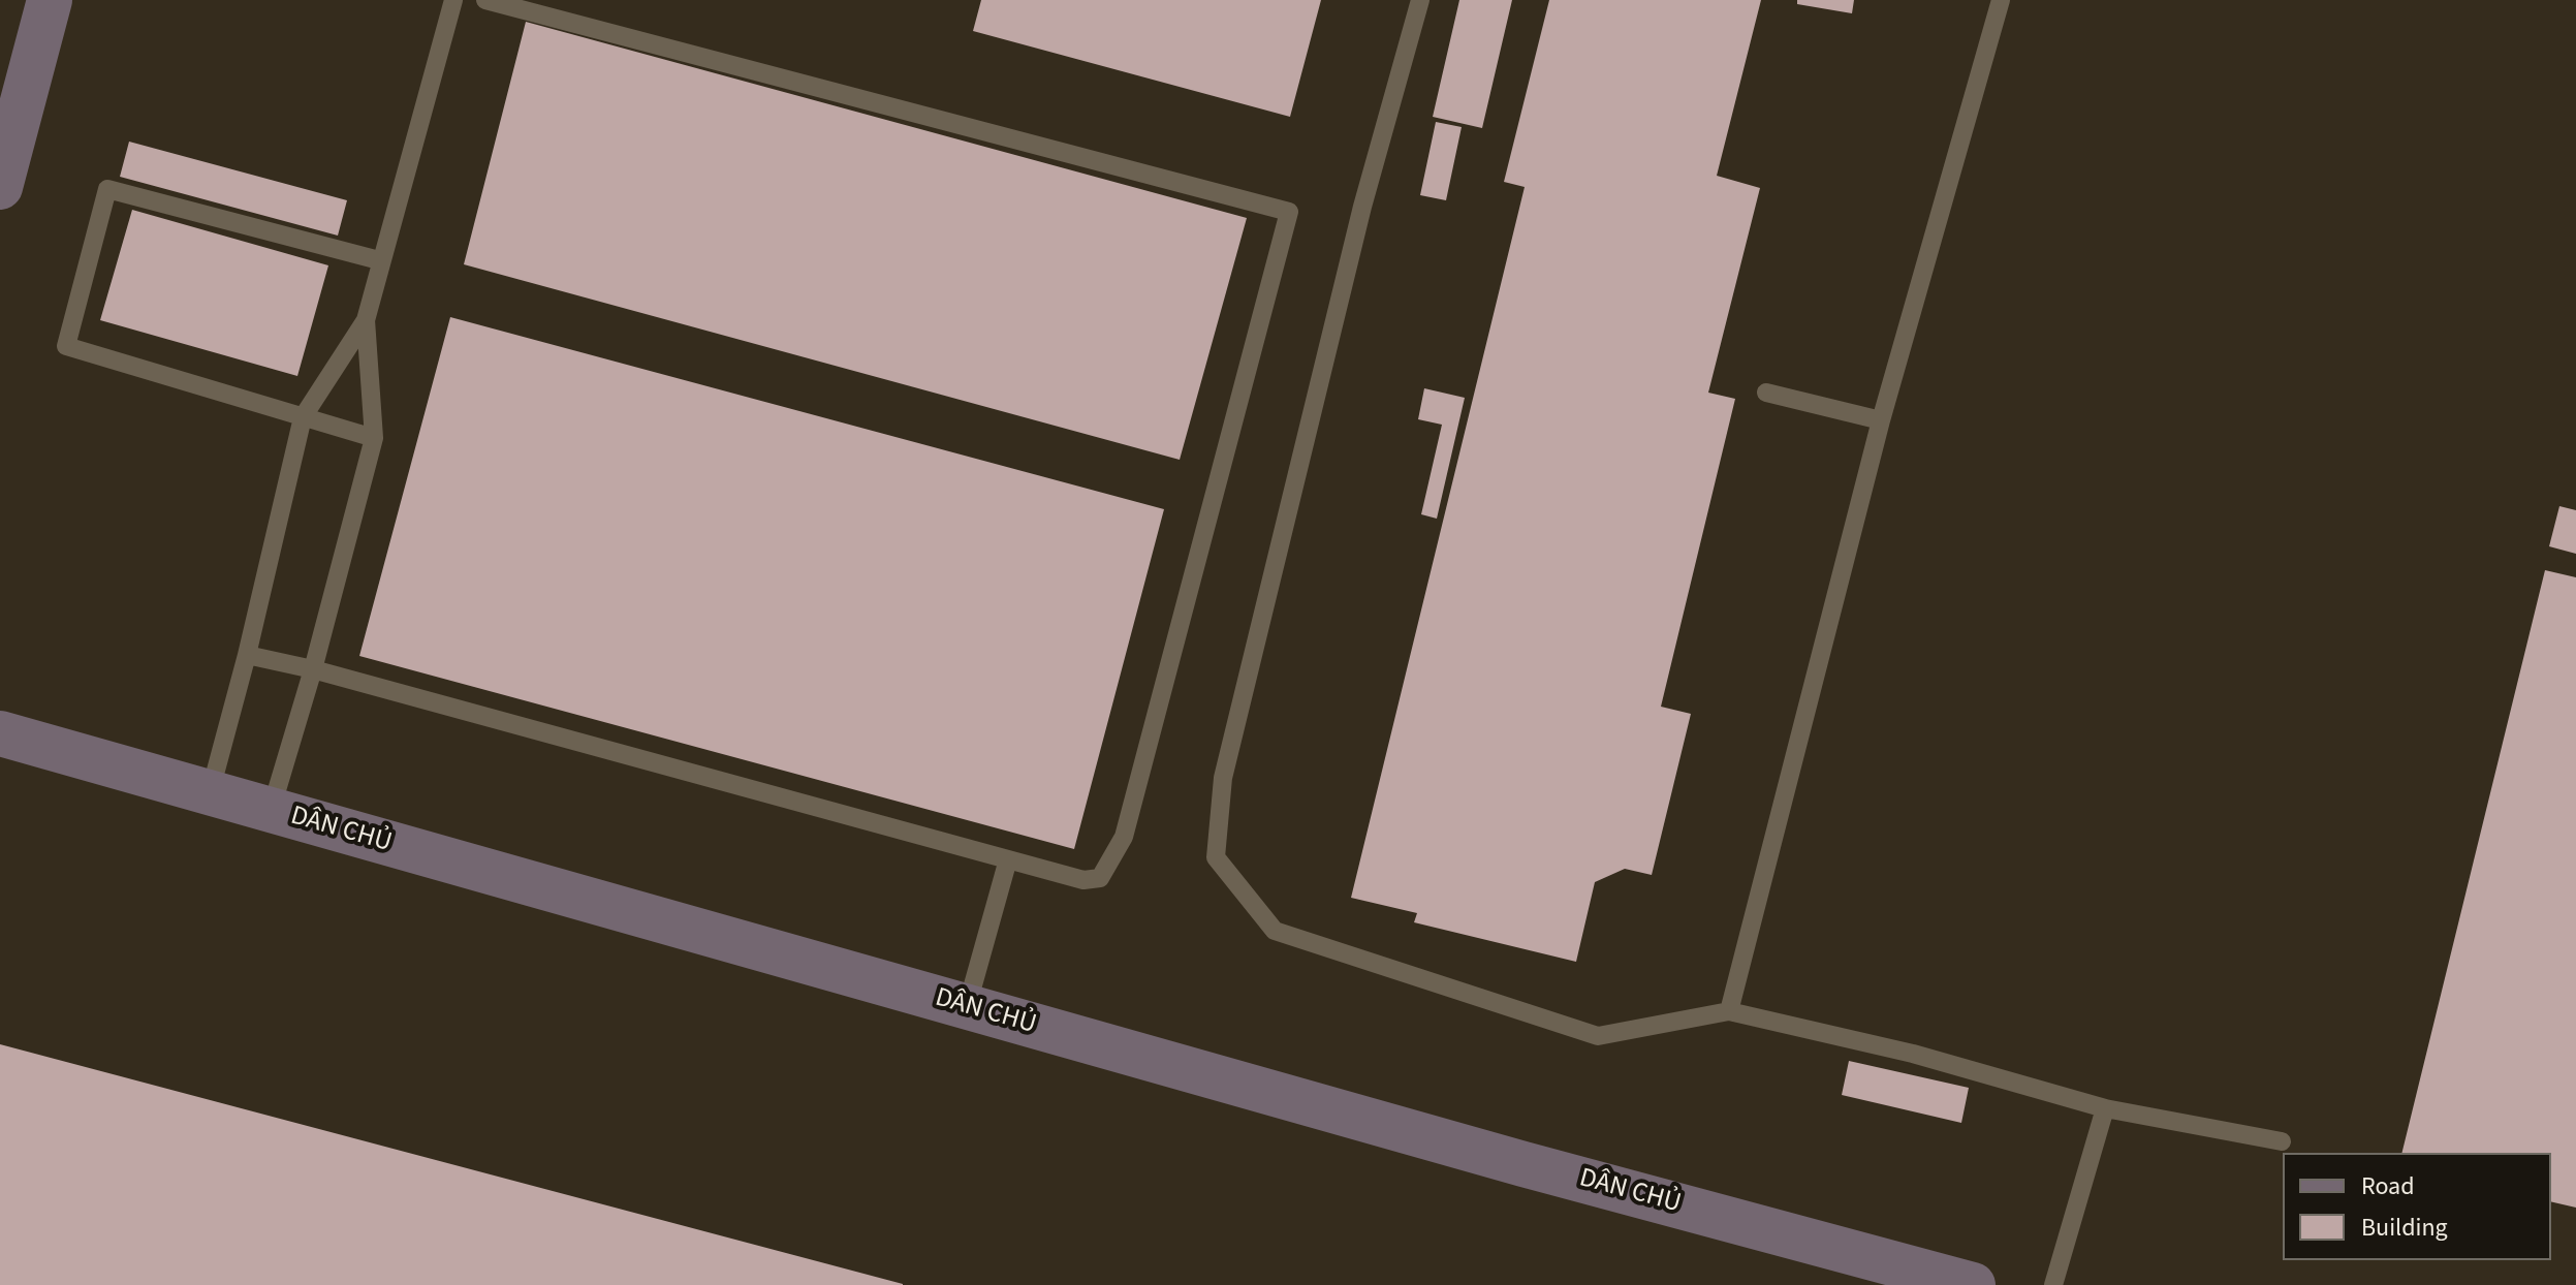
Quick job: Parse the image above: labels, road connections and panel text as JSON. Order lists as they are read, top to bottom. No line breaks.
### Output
{"streets":{"main road":["DÂN CHỦ"]},"legend":["Road","Building"]}
